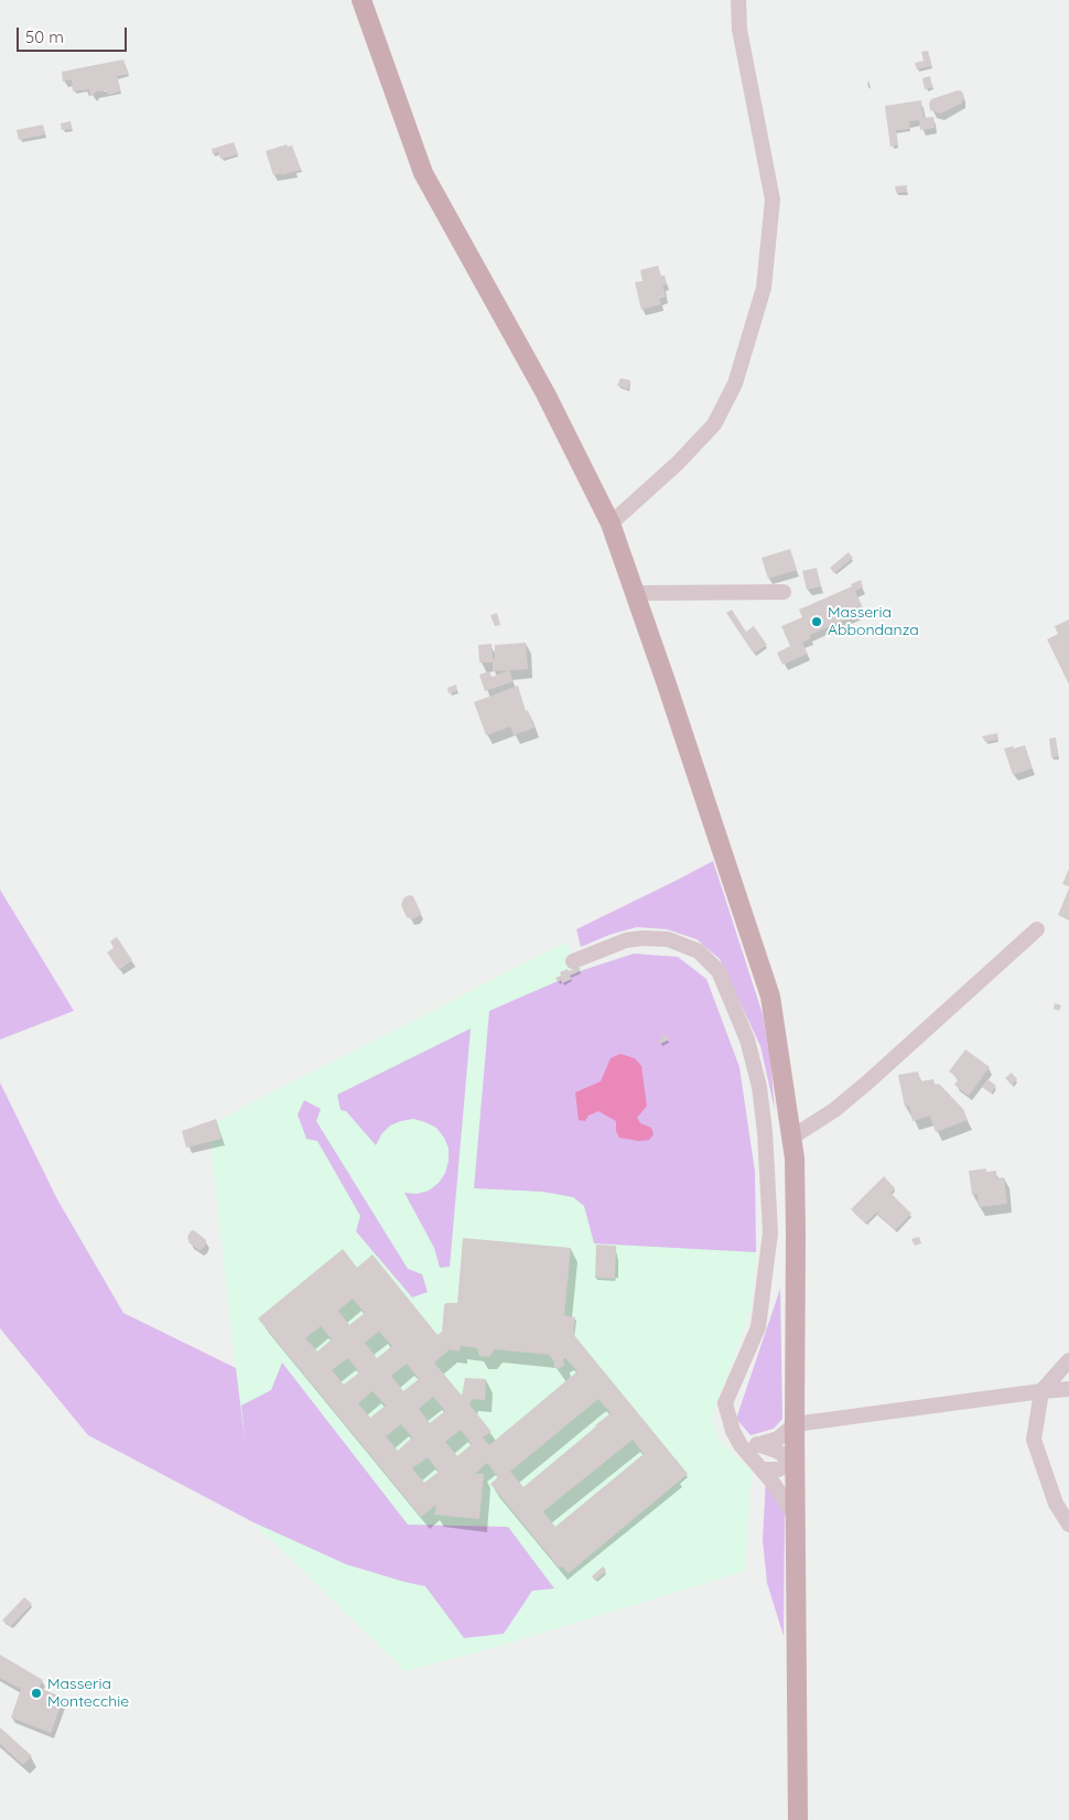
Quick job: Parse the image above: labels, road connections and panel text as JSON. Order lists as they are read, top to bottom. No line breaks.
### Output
{"places":["Masseria Abbondanza","Masseria Montecchie"],"scale_bar":"50 m"}
